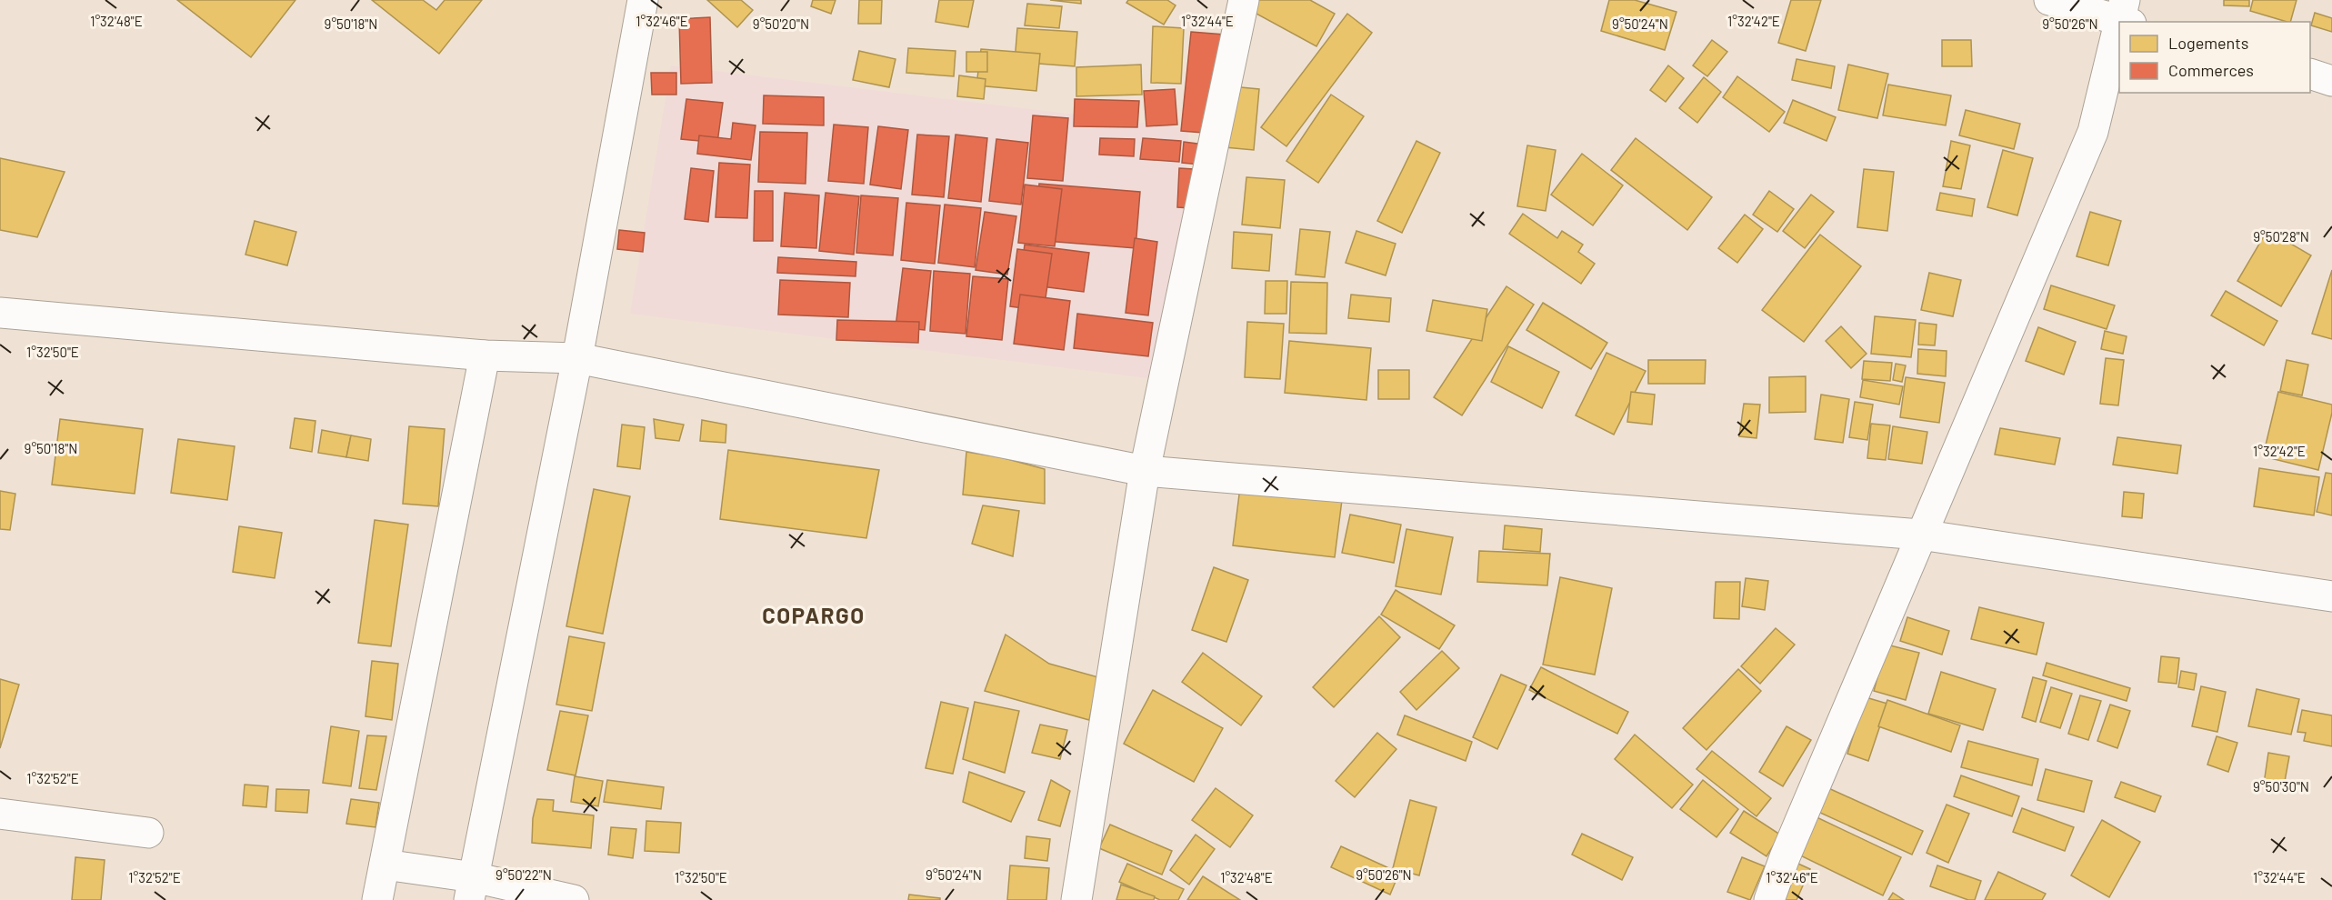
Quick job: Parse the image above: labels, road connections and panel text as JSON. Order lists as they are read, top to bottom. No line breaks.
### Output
{"districts":["COPARGO"],"legend":["Logements","Commerces"],"coordinates":["1°32'48\"E","1°32'46\"E","1°32'44\"E","1°32'42\"E","9°50'18\"N","9°50'20\"N","9°50'24\"N","9°50'26\"N","9°50'28\"N","1°32'50\"E","1°32'52\"E","9°50'30\"N","9°50'22\"N"]}
